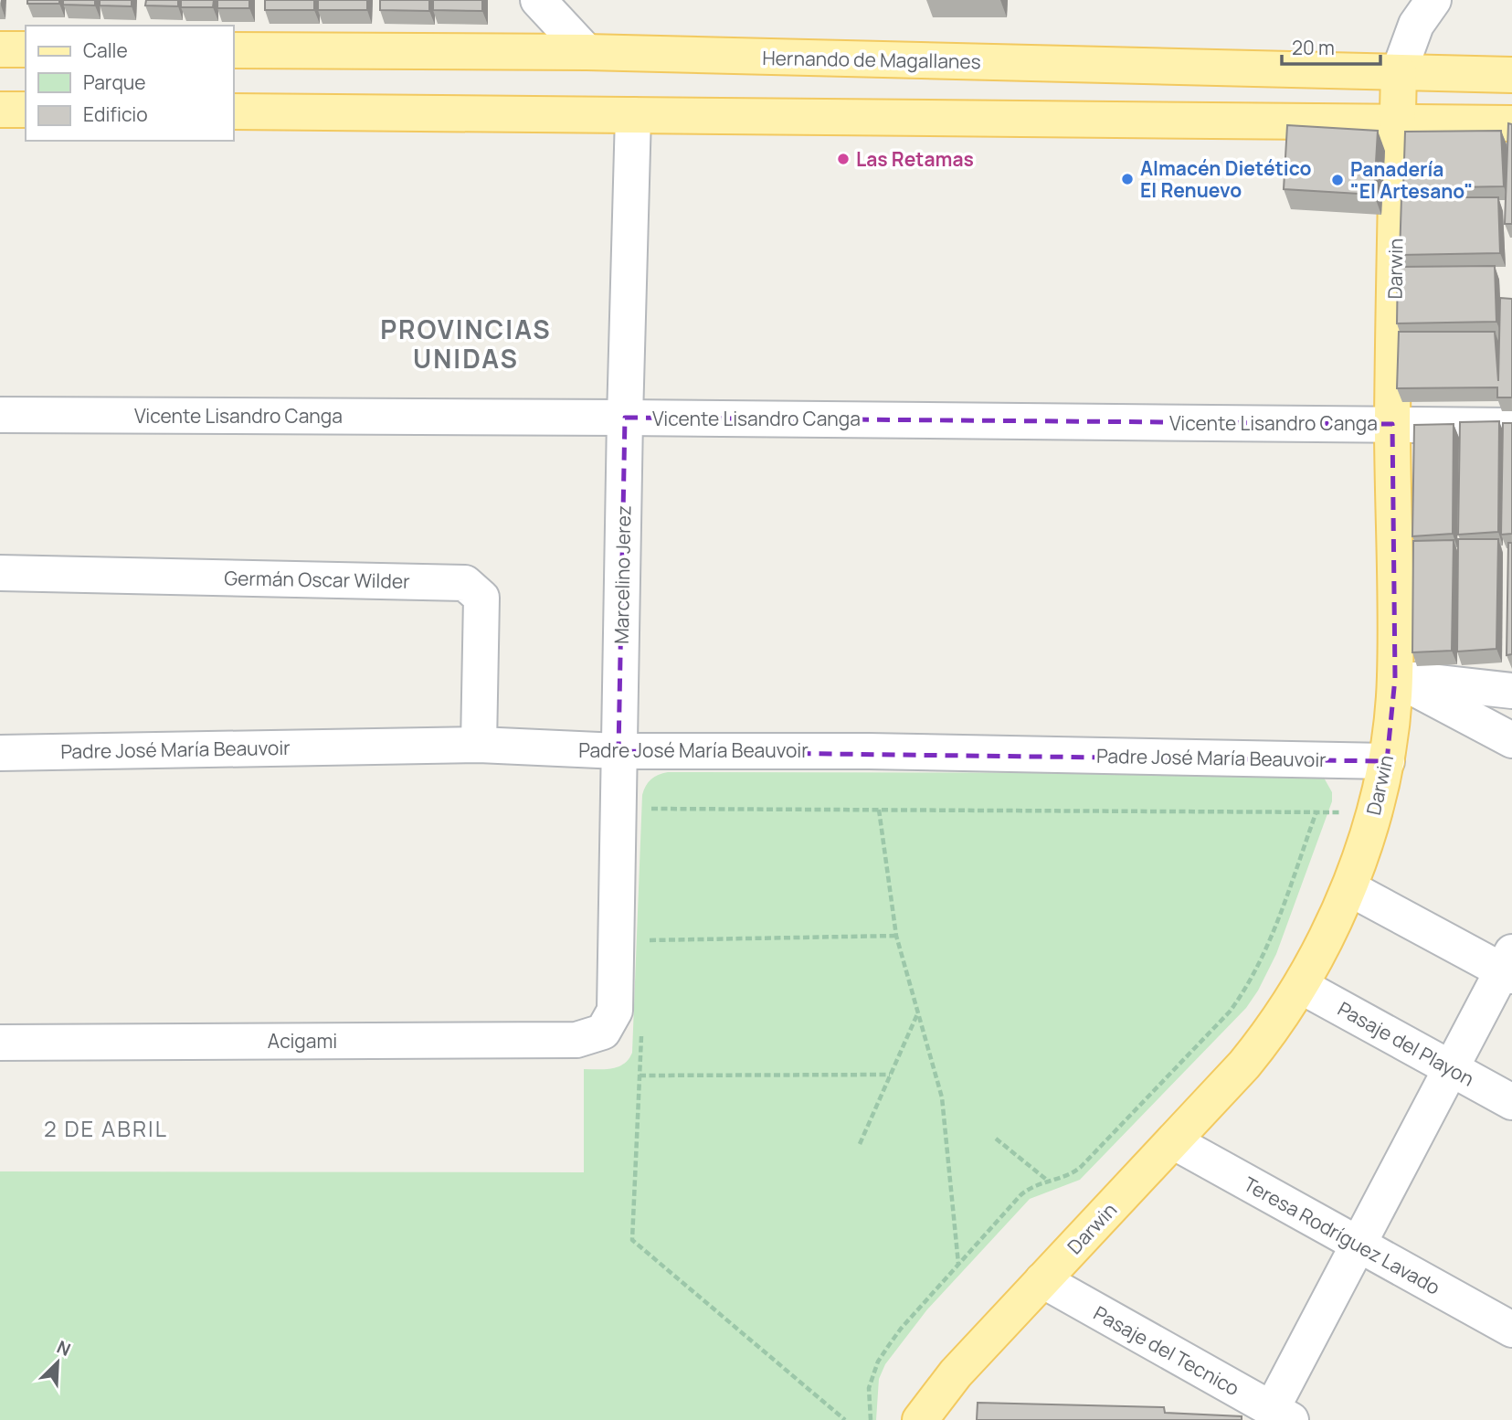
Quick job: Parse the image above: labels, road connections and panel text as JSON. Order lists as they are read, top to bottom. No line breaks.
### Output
{"streets":{"main road":["Hernando de Magallanes","Darwin"],"street":["Vicente Lisandro Canga","Marcelino Jerez","Germán Oscar Wilder","Padre José María Beauvoir","Acigami","Pasaje del Playon","Teresa Rodríguez Lavado","Pasaje del Tecnico"]},"crossings":[["Hernando de Magallanes","Darwin"],["Darwin","Vicente Lisandro Canga"],["Darwin","Padre José María Beauvoir"],["Darwin","Pasaje del Playon"],["Darwin","Teresa Rodríguez Lavado"],["Darwin","Pasaje del Tecnico"],["Vicente Lisandro Canga","Marcelino Jerez"],["Marcelino Jerez","Padre José María Beauvoir"],["Marcelino Jerez","Acigami"],["Germán Oscar Wilder","Padre José María Beauvoir"]],"districts":["PROVINCIAS UNIDAS","2 DE ABRIL"],"places":["Las Retamas","Almacén Dietético El Renuevo","Panadería \"El Artesano\""],"legend":["Calle","Parque","Edificio"],"scale_bar":"20 m","north":"top right"}
